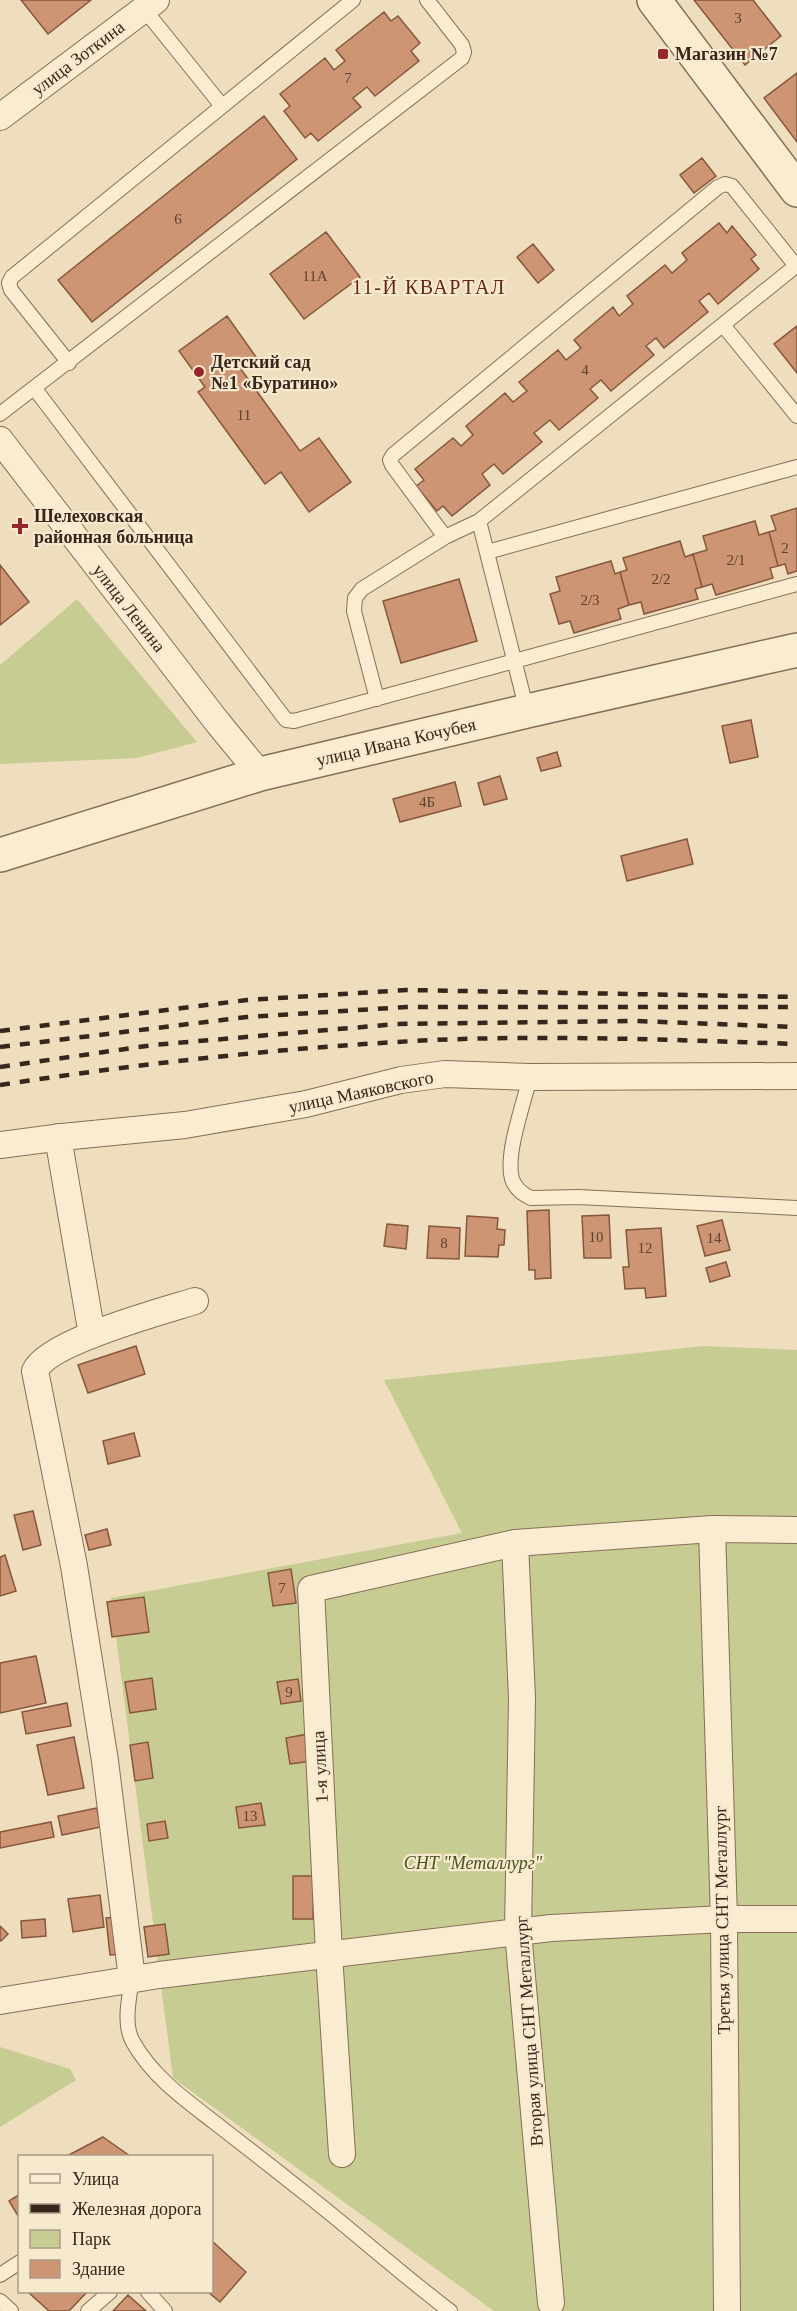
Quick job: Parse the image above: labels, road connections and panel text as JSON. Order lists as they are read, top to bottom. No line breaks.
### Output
{"streets":{"street":["улица Зоткина","улица Ленина","улица Ивана Кочубея","улица Маяковского","1-я улица","Третья улица СНТ Металлург","Вторая улица СНТ Металлург"]},"crossings":[["улица Ленина","улица Ивана Кочубея"],["1-я улица","Вторая улица СНТ Металлург"]],"districts":["11-Й КВАРТАЛ"],"parks":["СНТ \"Металлург\""],"places":{"transit":["Магазин №7"],"other":["Детский сад №1 «Буратино»"],"health":["Шелеховская районная больница"]},"house_numbers":["3","7","6","11А","4","11","2","2/1","2/2","2/3","4Б","10","14","8","12","7","9","13"],"legend":["Улица","Железная дорога","Парк","Здание"]}
